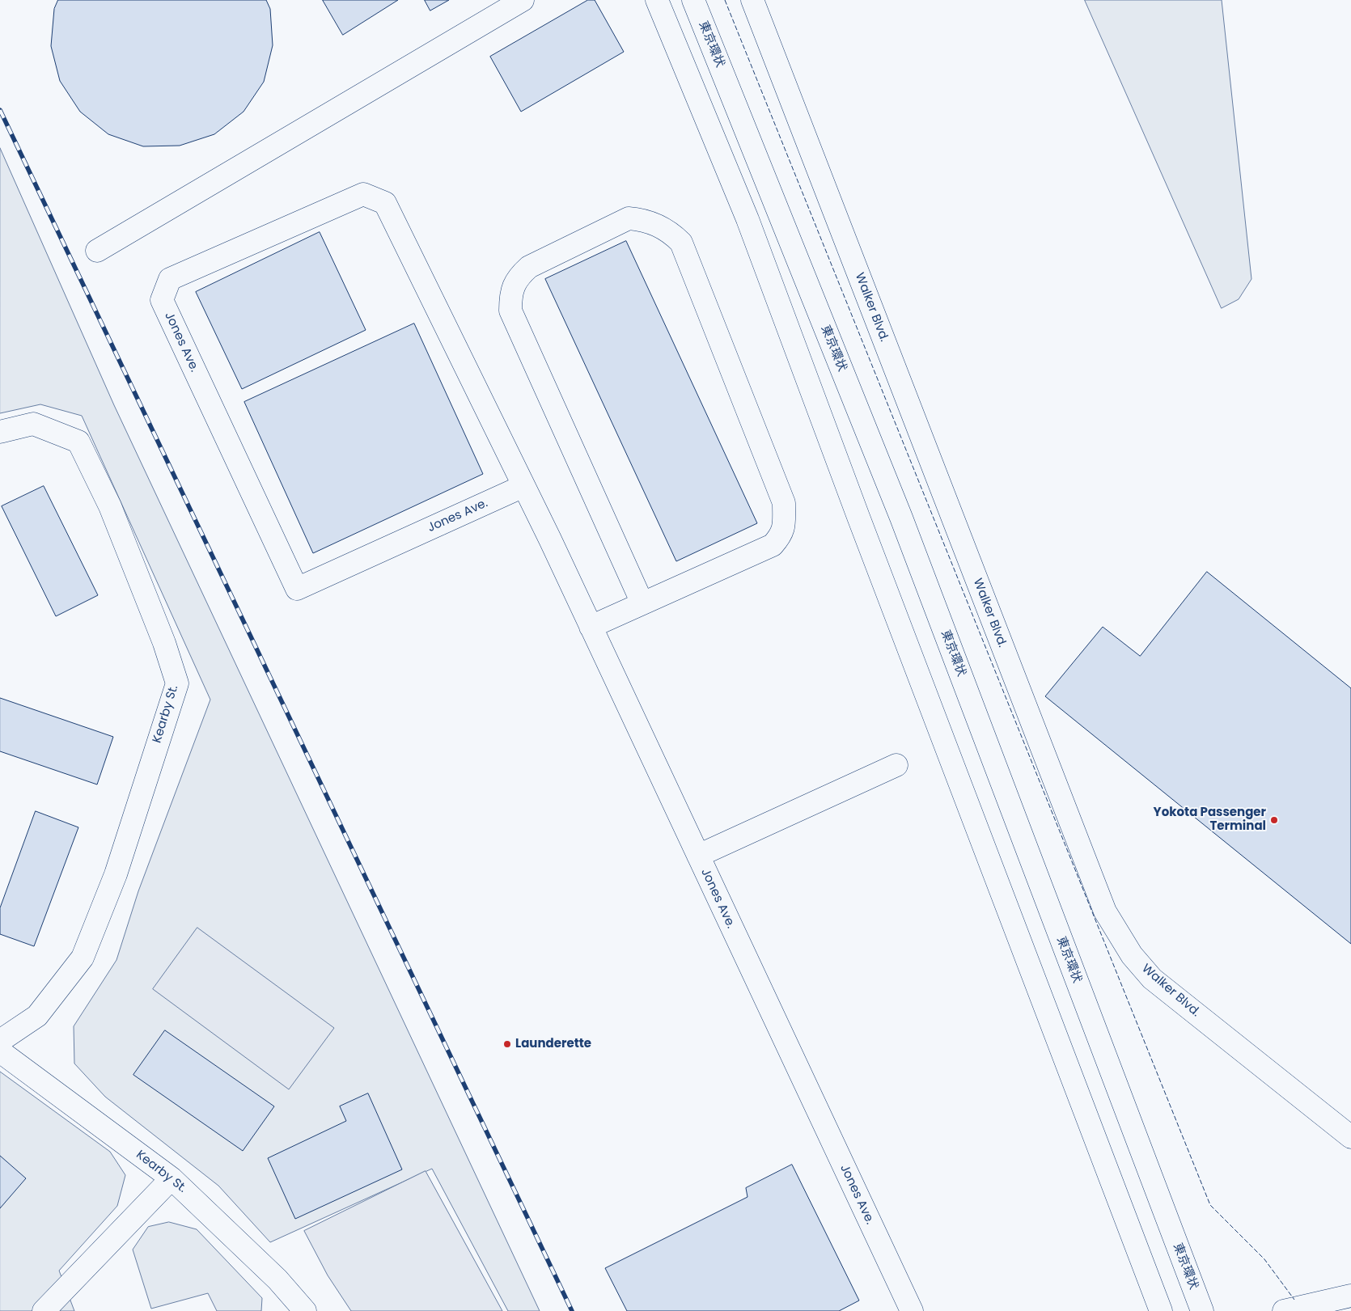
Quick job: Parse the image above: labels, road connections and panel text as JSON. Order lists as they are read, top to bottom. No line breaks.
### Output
{"streets":{"main road":["東京環状","Walker Blvd.","Jones Ave.","Kearby St."]},"places":["Yokota Passenger Terminal","Launderette"]}
